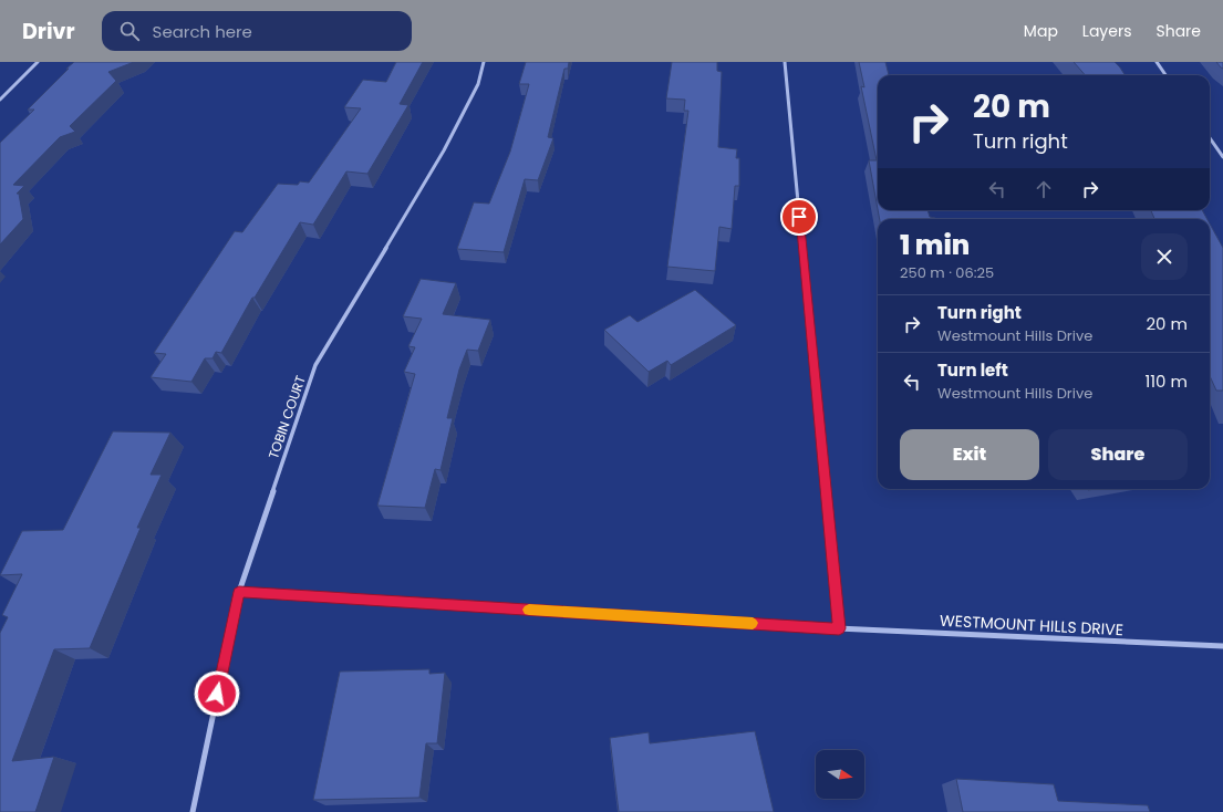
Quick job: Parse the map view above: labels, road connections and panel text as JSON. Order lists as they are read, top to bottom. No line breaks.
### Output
{"streets":{"street":["TOBIN COURT","WESTMOUNT HILLS DRIVE"]},"crossings":[["TOBIN COURT","WESTMOUNT HILLS DRIVE"]],"north":"right","page":{"header":"Drivr","search":"Search here","nav":["Map","Layers","Share"],"turn":["20 m","Turn right"],"heading":["1 min","250 m · 06:25"],"list":[{"name":"Turn right","note":"Westmount Hills Drive","value":"20 m"},{"name":"Turn left","note":"Westmount Hills Drive","value":"110 m"}],"buttons":["Exit","Share"]}}
